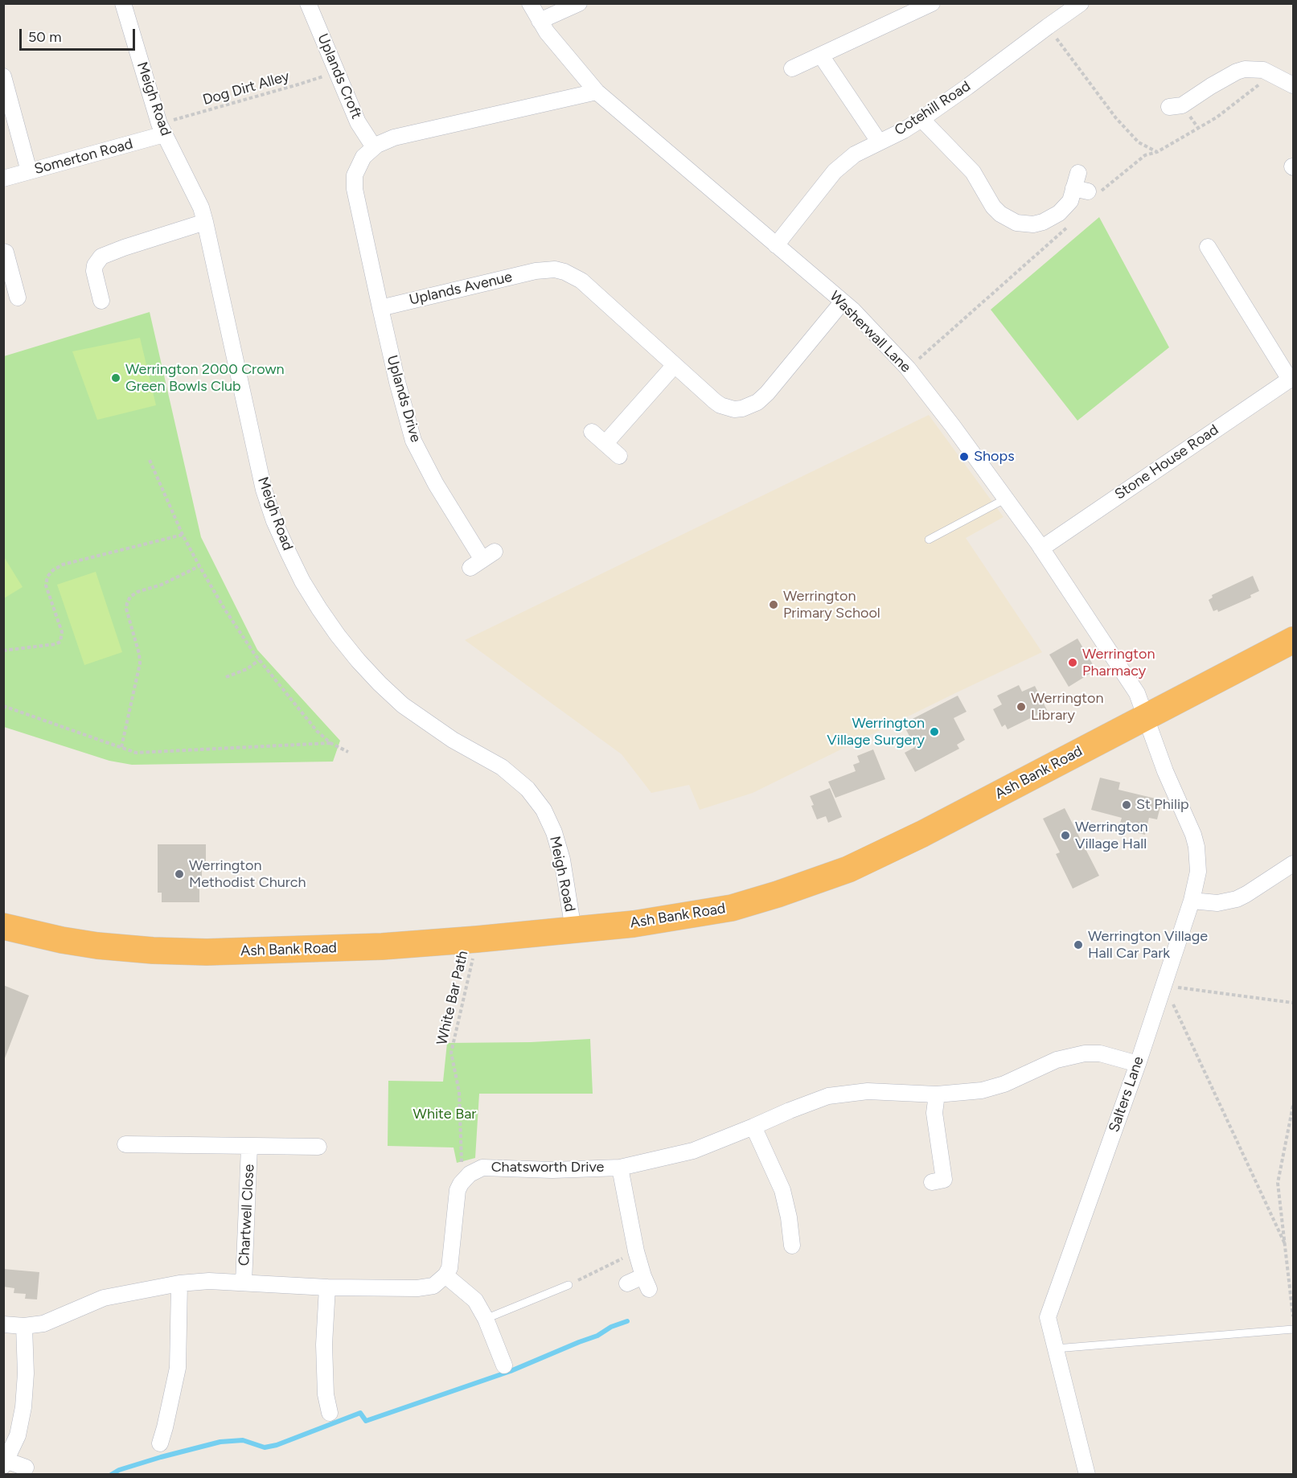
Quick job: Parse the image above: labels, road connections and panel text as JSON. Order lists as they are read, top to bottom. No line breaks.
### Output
{"streets":{"highway":["Ash Bank Road"],"street":["Uplands Croft","Meigh Road","Cotehill Road","Somerton Road","Uplands Avenue","Washerwall Lane","Uplands Drive","Stone House Road","Salters Lane","Chatsworth Drive","Chartwell Close"],"path":["Dog Dirt Alley","White Bar Path"]},"crossings":[["Uplands Croft","Dog Dirt Alley"],["Dog Dirt Alley","Meigh Road"],["Dog Dirt Alley","Somerton Road"],["Meigh Road","Somerton Road"],["Meigh Road","Ash Bank Road"],["Cotehill Road","Washerwall Lane"],["Uplands Avenue","Washerwall Lane"],["Uplands Avenue","Uplands Drive"],["Washerwall Lane","Stone House Road"],["Washerwall Lane","Ash Bank Road"],["Washerwall Lane","Salters Lane"],["Ash Bank Road","White Bar Path"],["Ash Bank Road","Salters Lane"],["White Bar Path","Chatsworth Drive"],["Salters Lane","Chatsworth Drive"]],"parks":["White Bar"],"places":["Werrington 2000 Crown Green Bowls Club","Shops","Werrington Primary School","Werrington Pharmacy","Werrington Library","Werrington Village Surgery","St Philip","Werrington Village Hall","Werrington Methodist Church","Werrington Village Hall Car Park"],"scale_bar":"50 m"}
